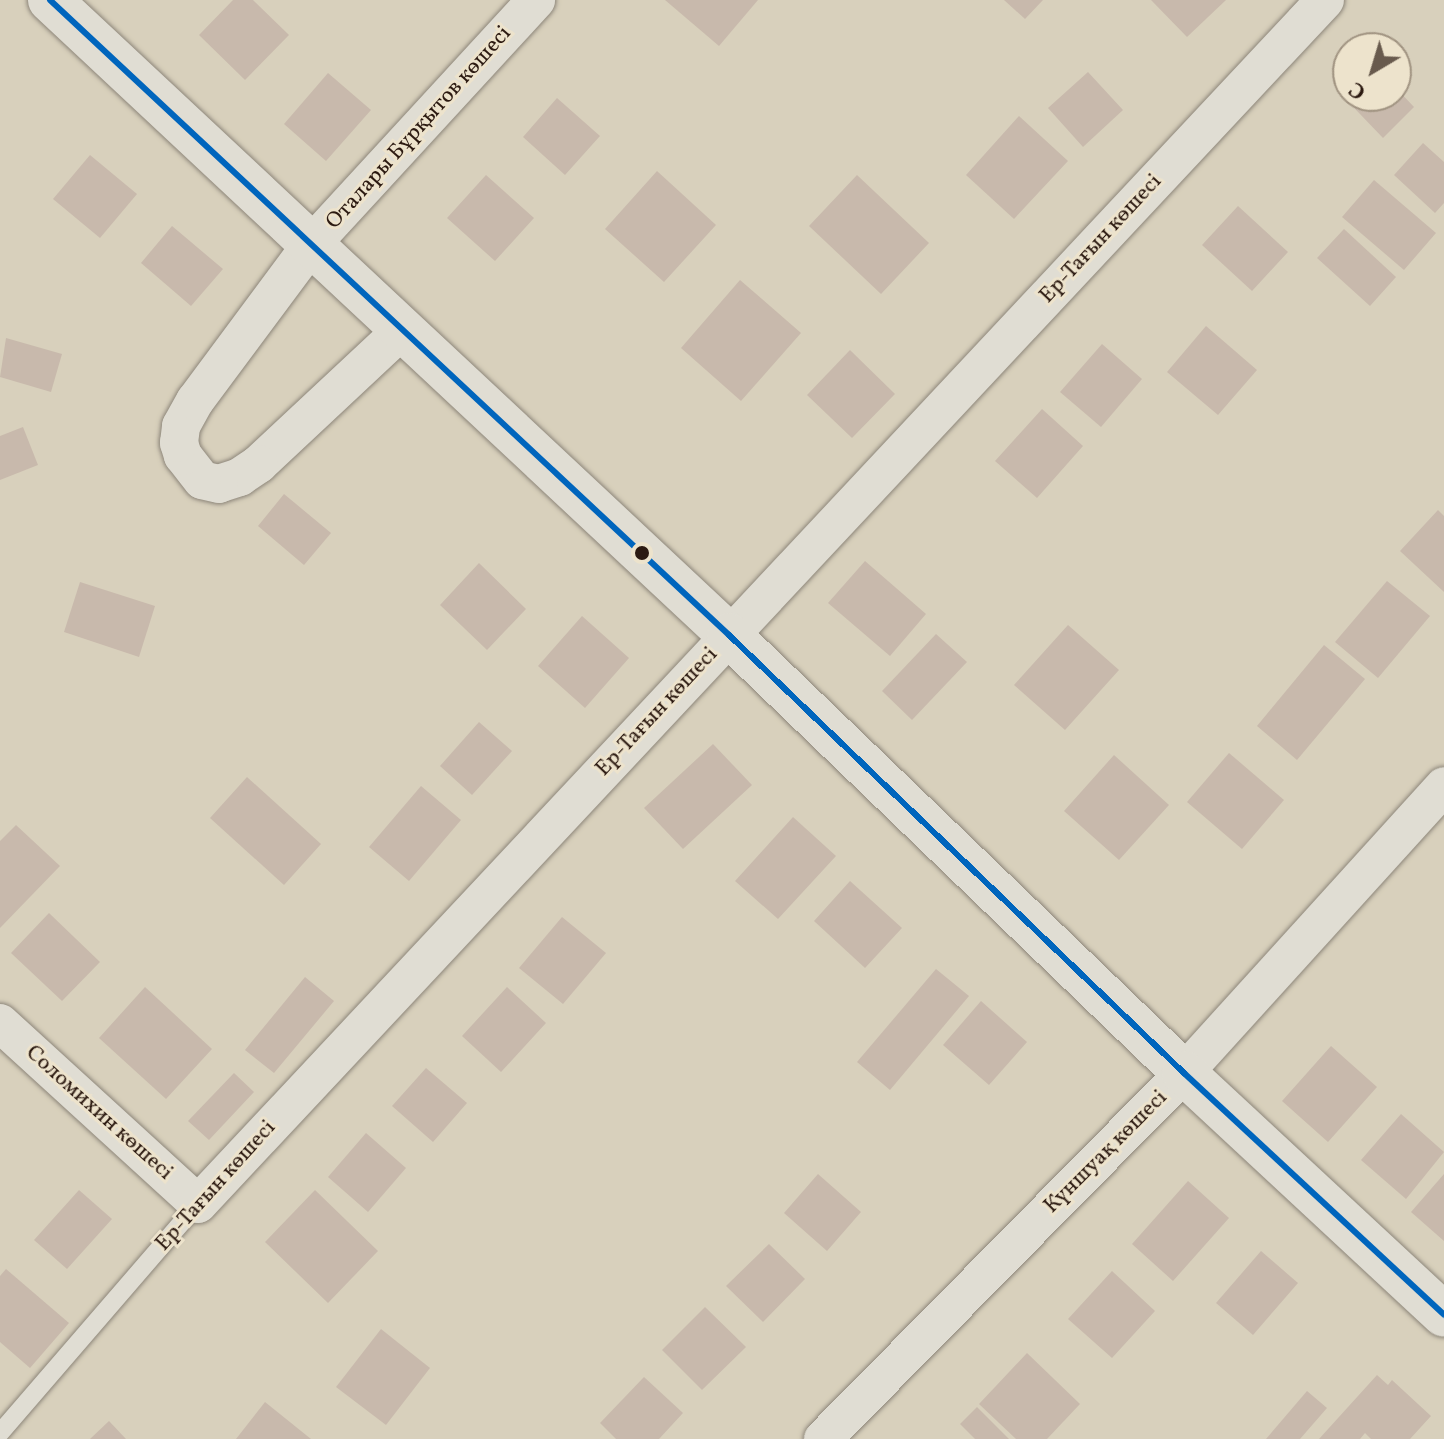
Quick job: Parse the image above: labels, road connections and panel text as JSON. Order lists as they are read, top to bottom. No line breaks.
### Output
{"streets":{"street":["Оталары Бұрқытов көшесі","Ер-Тағын көшесі","Соломихин көшесі","Күншуақ көшесі"]},"crossings":[["Ер-Тағын көшесі","Соломихин көшесі"]],"north":"bottom left"}
